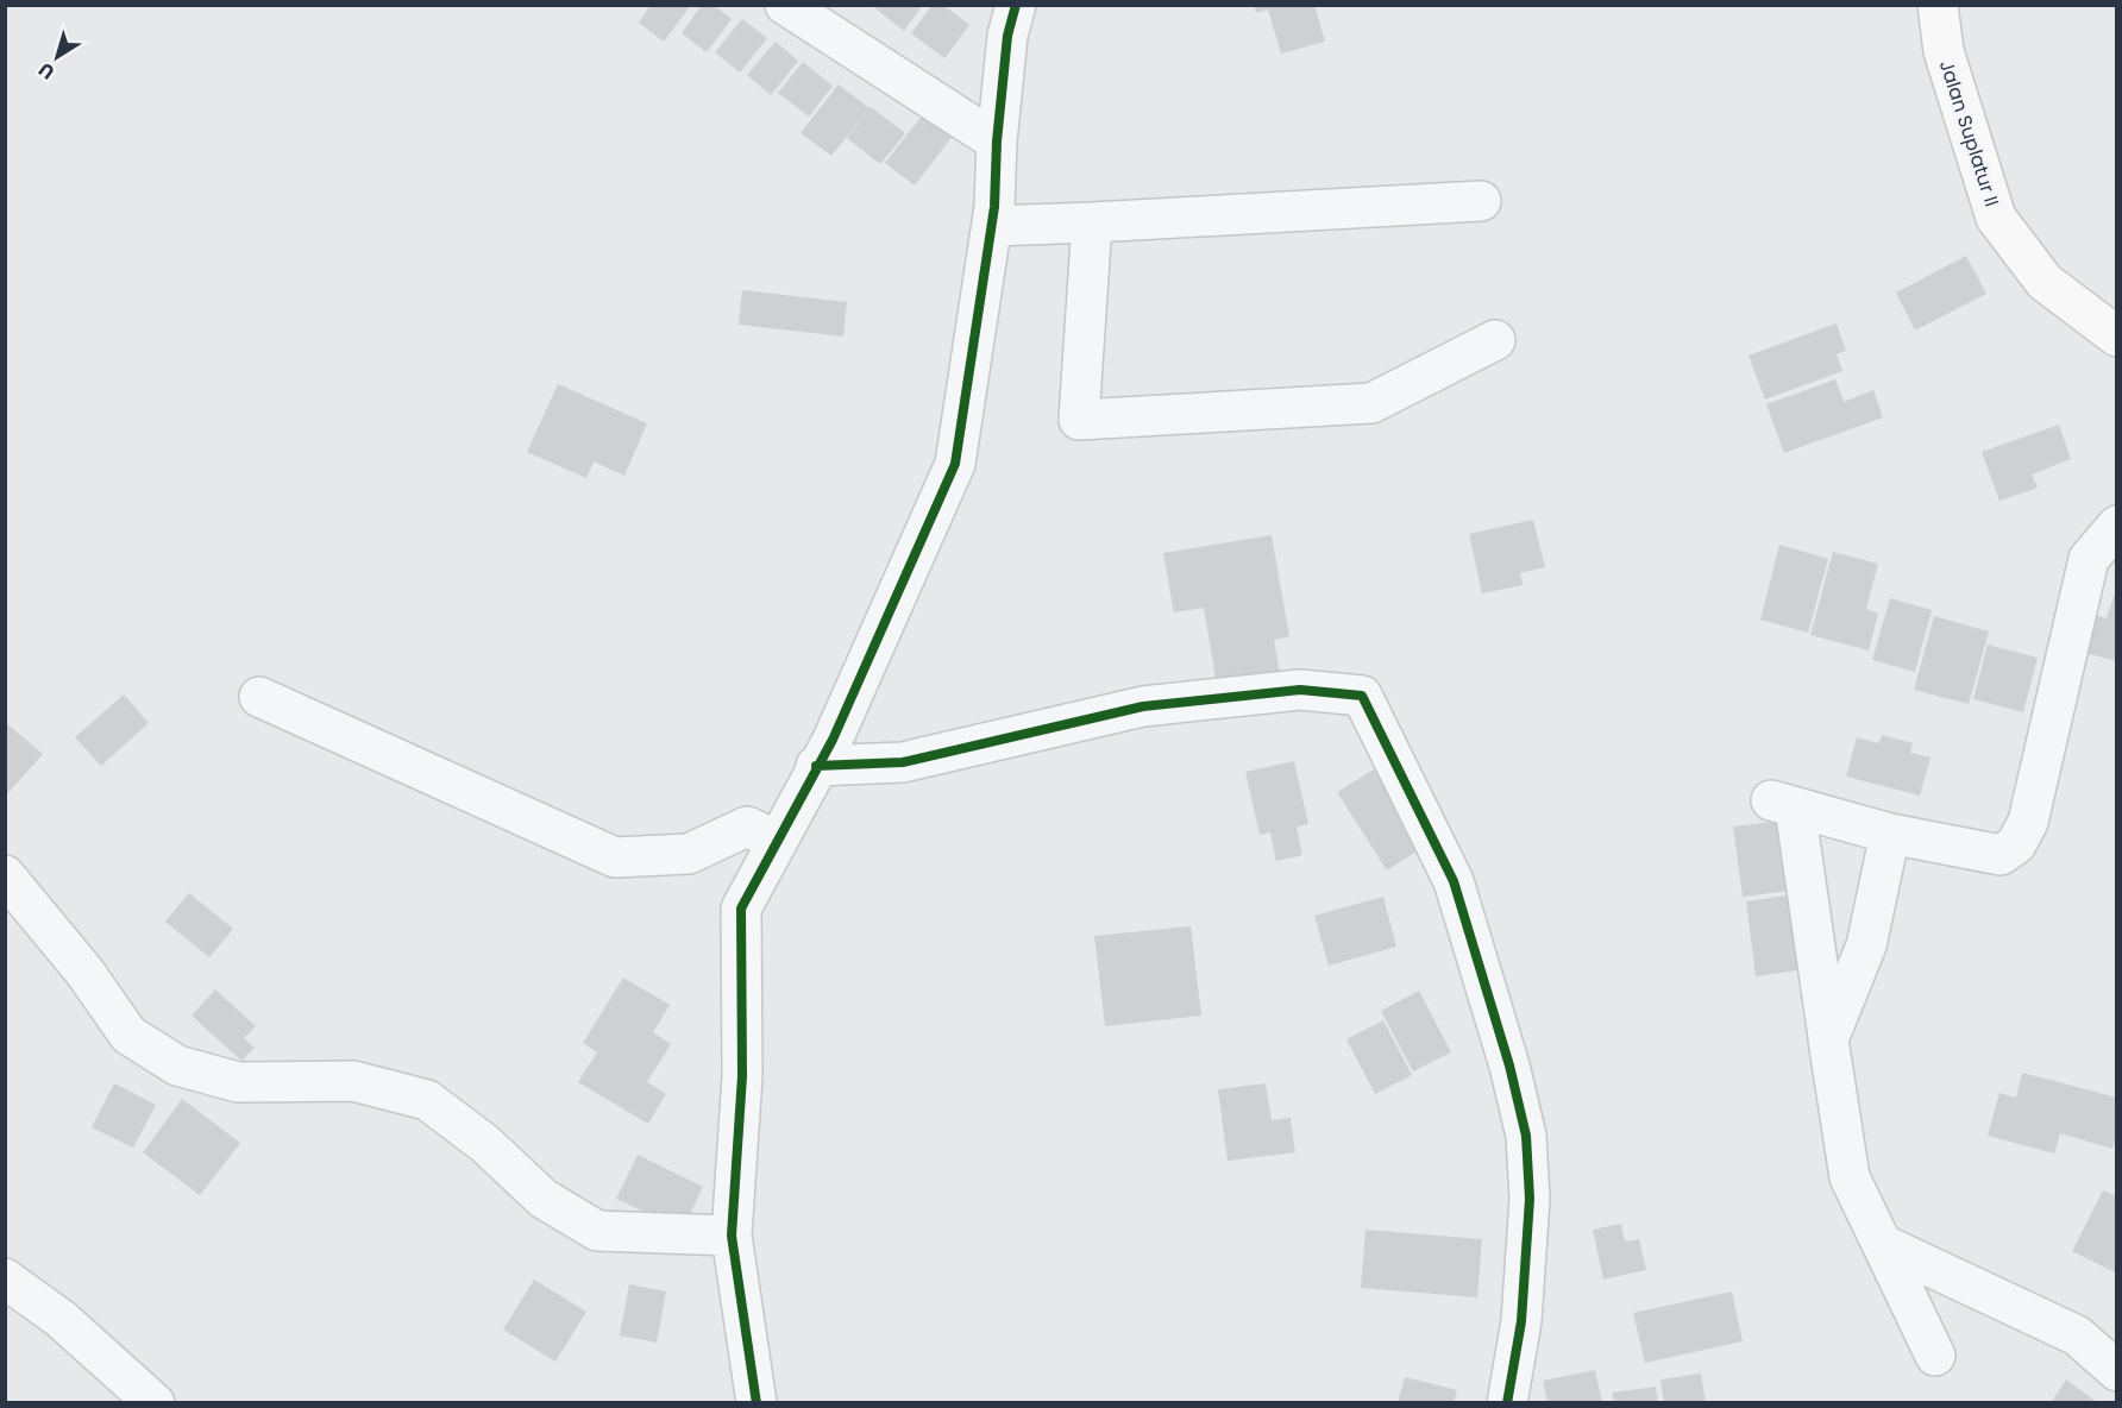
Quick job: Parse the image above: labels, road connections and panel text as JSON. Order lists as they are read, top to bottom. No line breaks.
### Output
{"streets":{"street":["Jalan Suplatur II"]},"north":"bottom left"}
